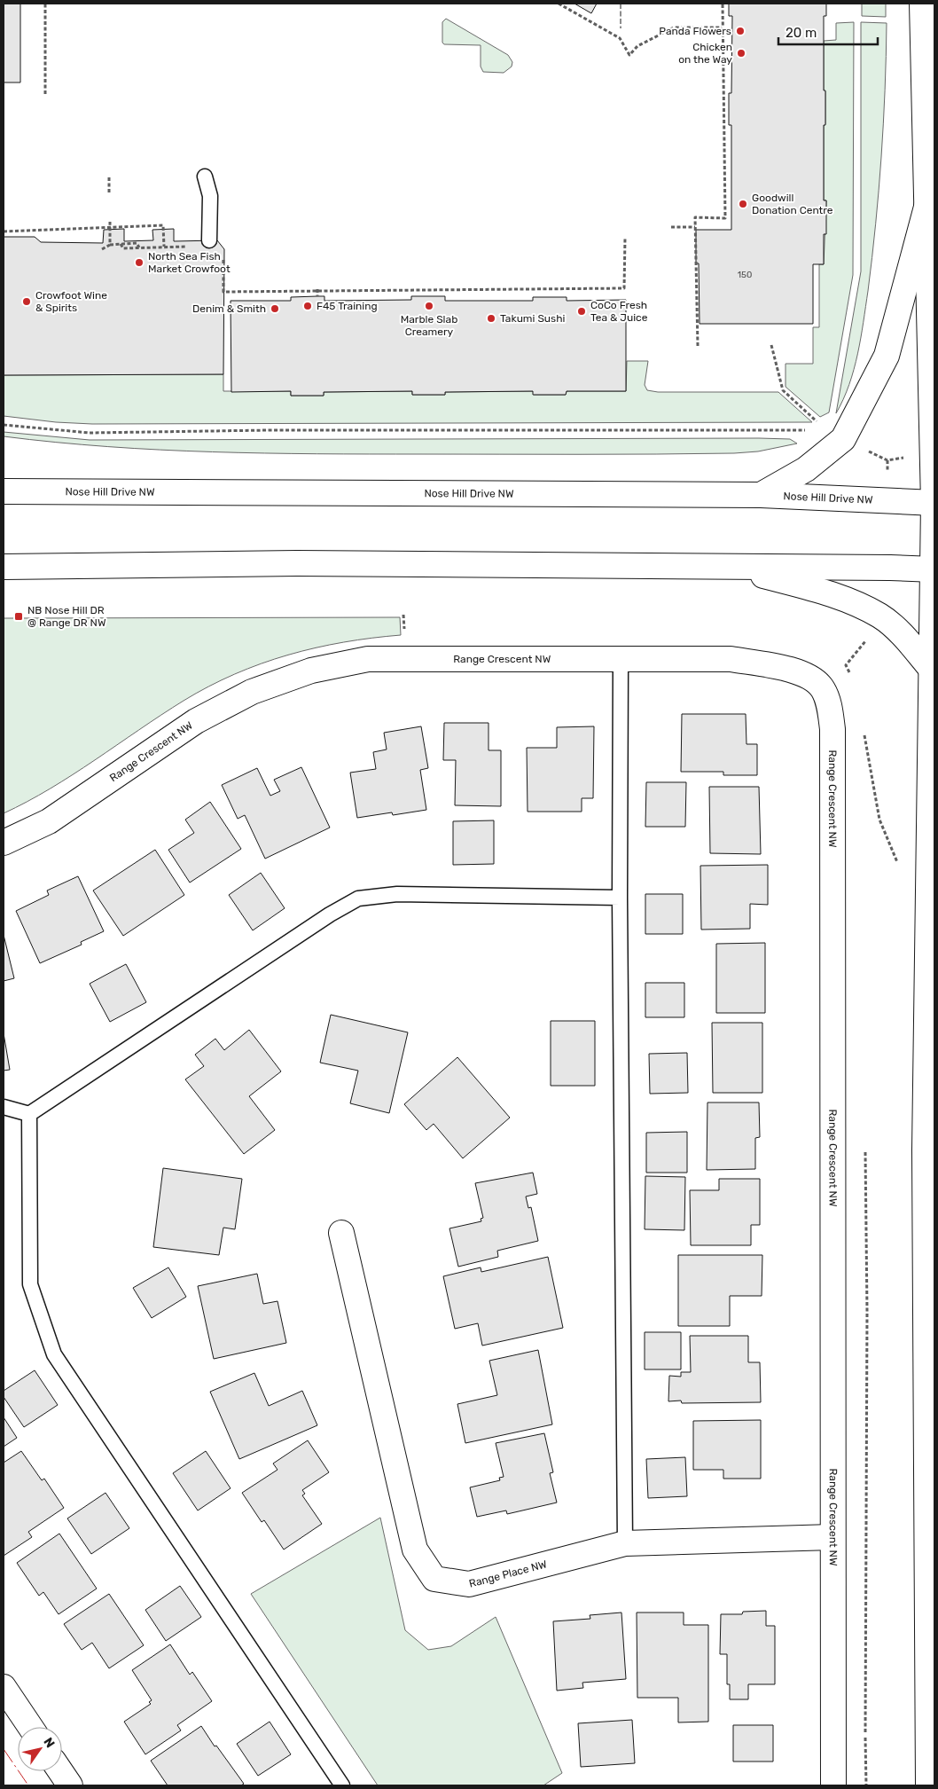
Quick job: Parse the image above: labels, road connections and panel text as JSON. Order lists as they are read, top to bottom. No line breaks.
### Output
{"streets":{"main road":["Nose Hill Drive NW","Range Crescent NW","Range Place NW"]},"crossings":[["Range Crescent NW","Range Place NW"]],"places":{"other":["Panda Flowers","Chicken on the Way","Goodwill Donation Centre","North Sea Fish Market Crowfoot","Crowfoot Wine & Spirits","F45 Training","Marble Slab Creamery","Denim & Smith","CoCo Fresh Tea & Juice","Takumi Sushi"],"transit":["NB Nose Hill DR @ Range DR NW"]},"house_numbers":["150"],"scale_bar":"20 m","north":"top right"}
